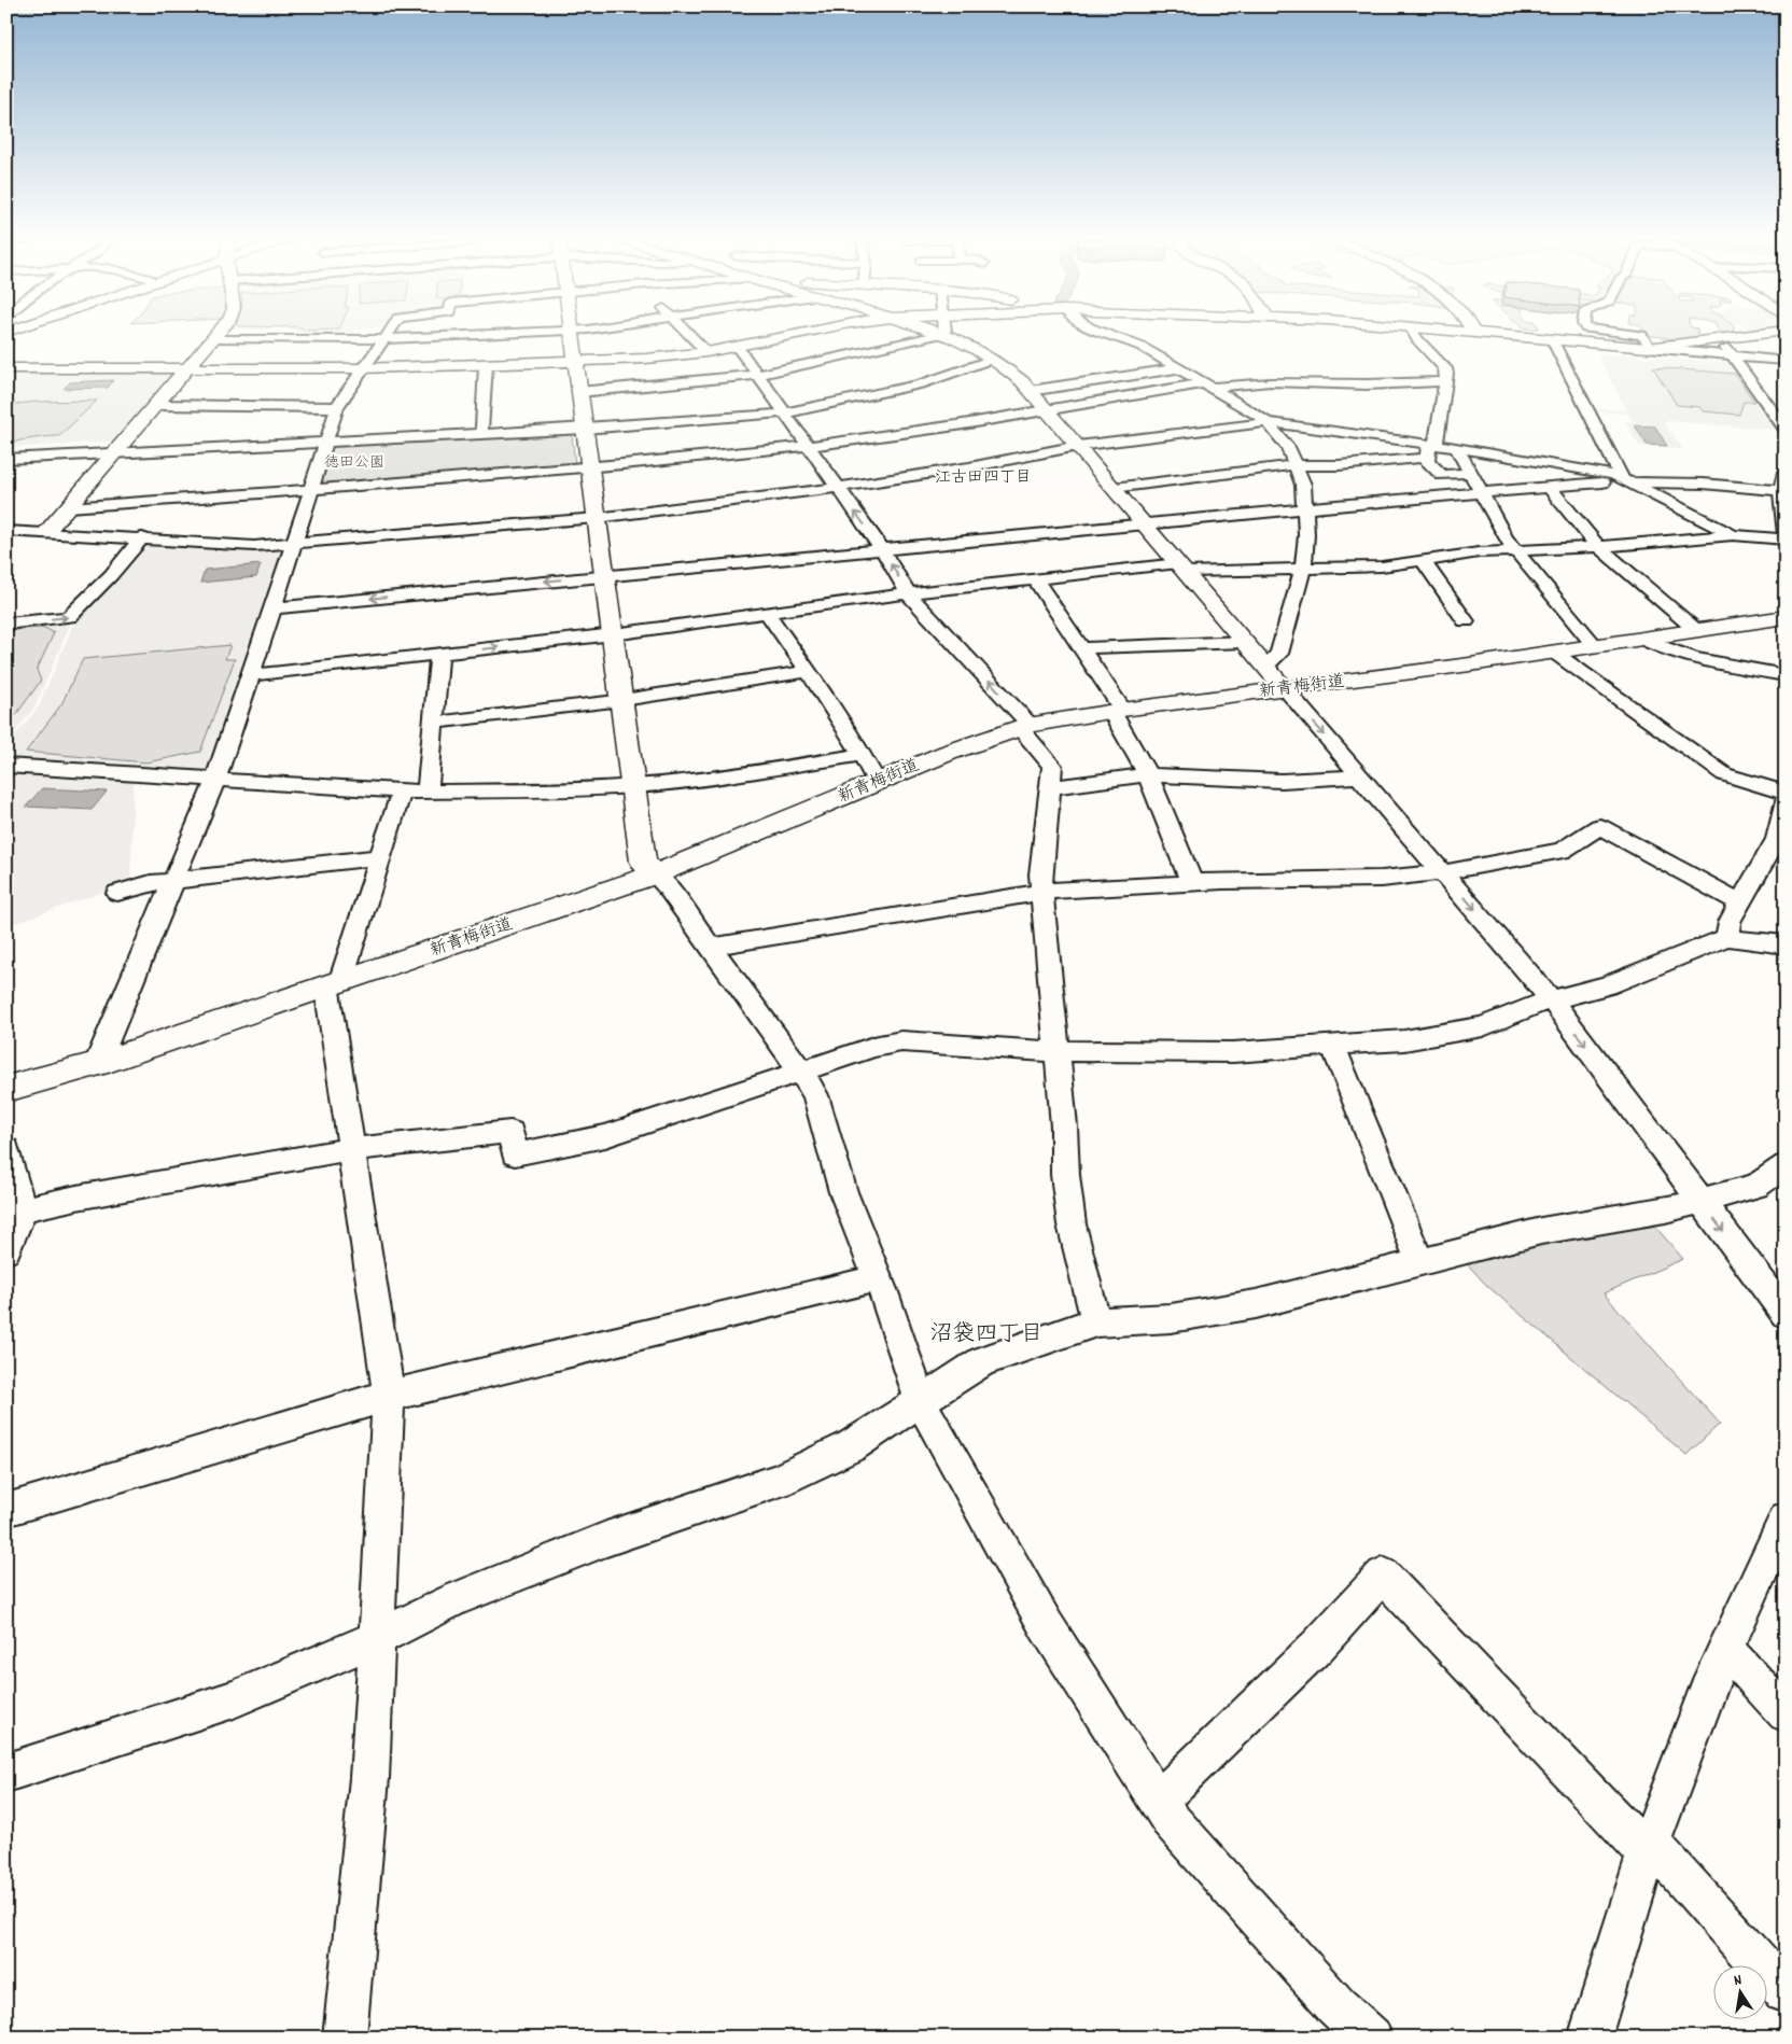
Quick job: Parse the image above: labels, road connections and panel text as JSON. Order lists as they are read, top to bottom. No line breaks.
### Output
{"streets":{"street":["新青梅街道"]},"districts":["江古田四丁目","沼袋四丁目"],"parks":["徳田公園"],"north":"top"}
